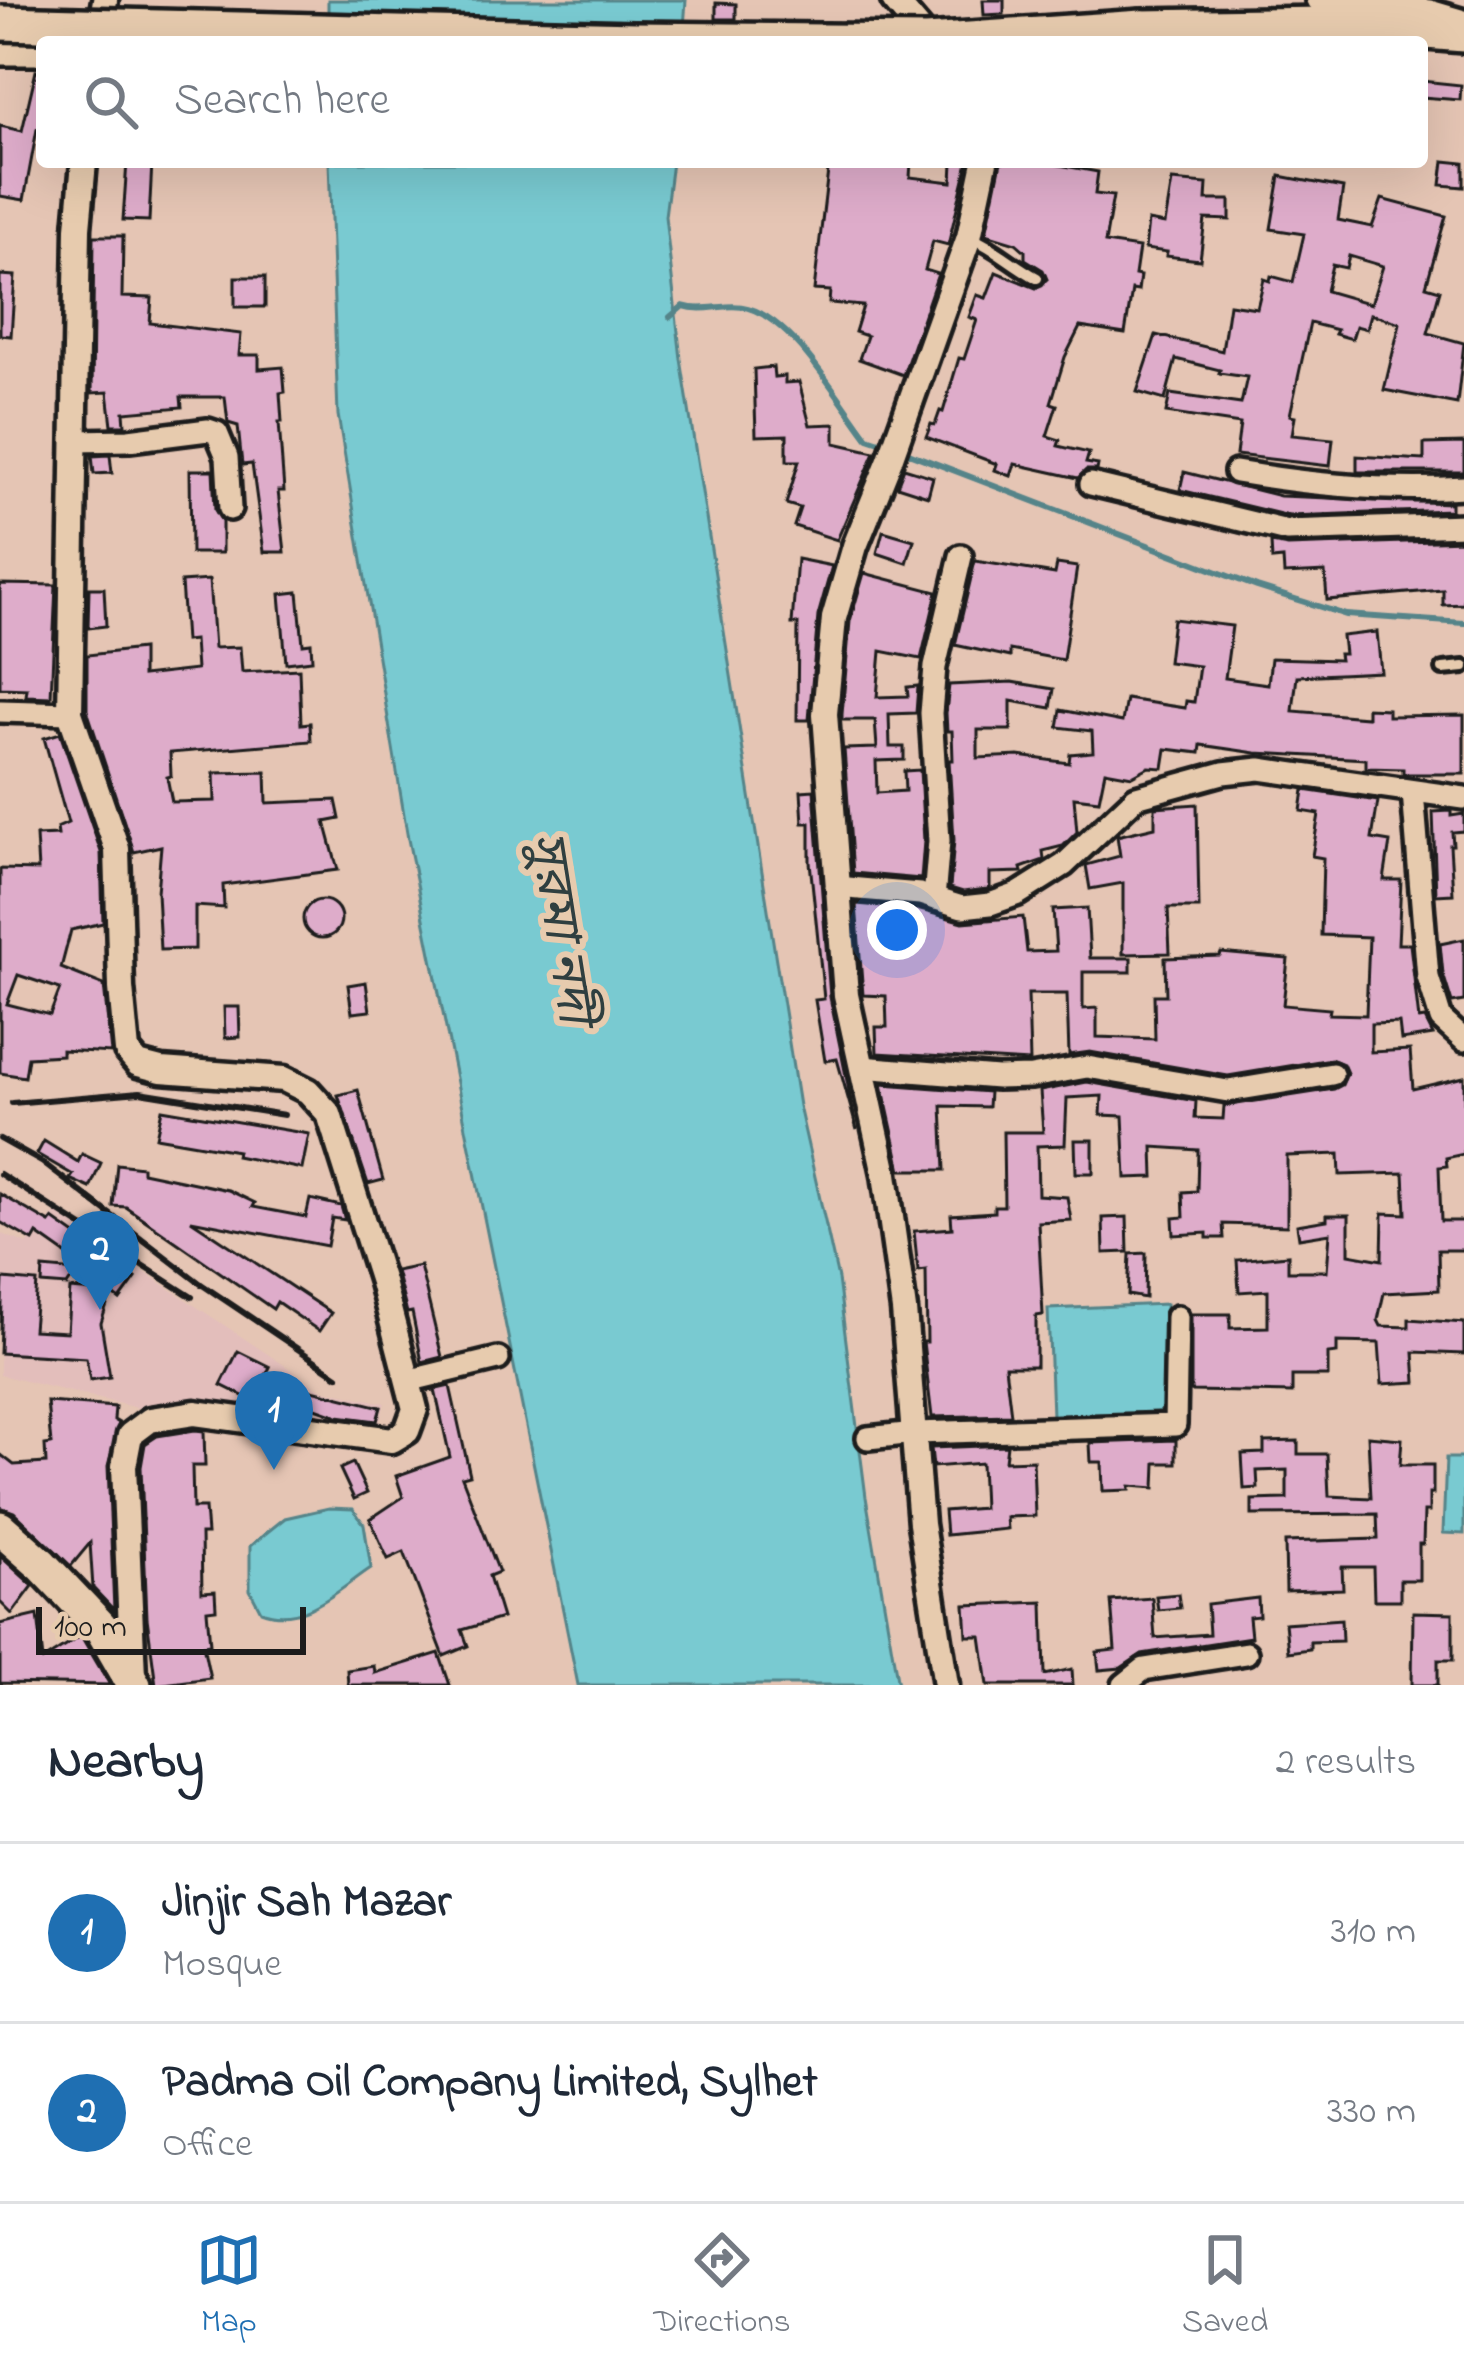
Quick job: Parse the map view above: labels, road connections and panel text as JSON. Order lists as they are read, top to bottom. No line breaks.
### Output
{"water":["সুরমা নদী"],"scale_bar":"100 m","page":{"search":"Search here","pins":["2","1"],"scale":"100 m","heading":["Nearby","2 results"],"list":[{"mark":"1","name":"Jinjir Sah Mazar","note":"Mosque","value":"310 m"},{"mark":"2","name":"Padma Oil Company Limited, Sylhet","note":"Office","value":"330 m"}],"nav":["Map","Directions","Saved"]}}
